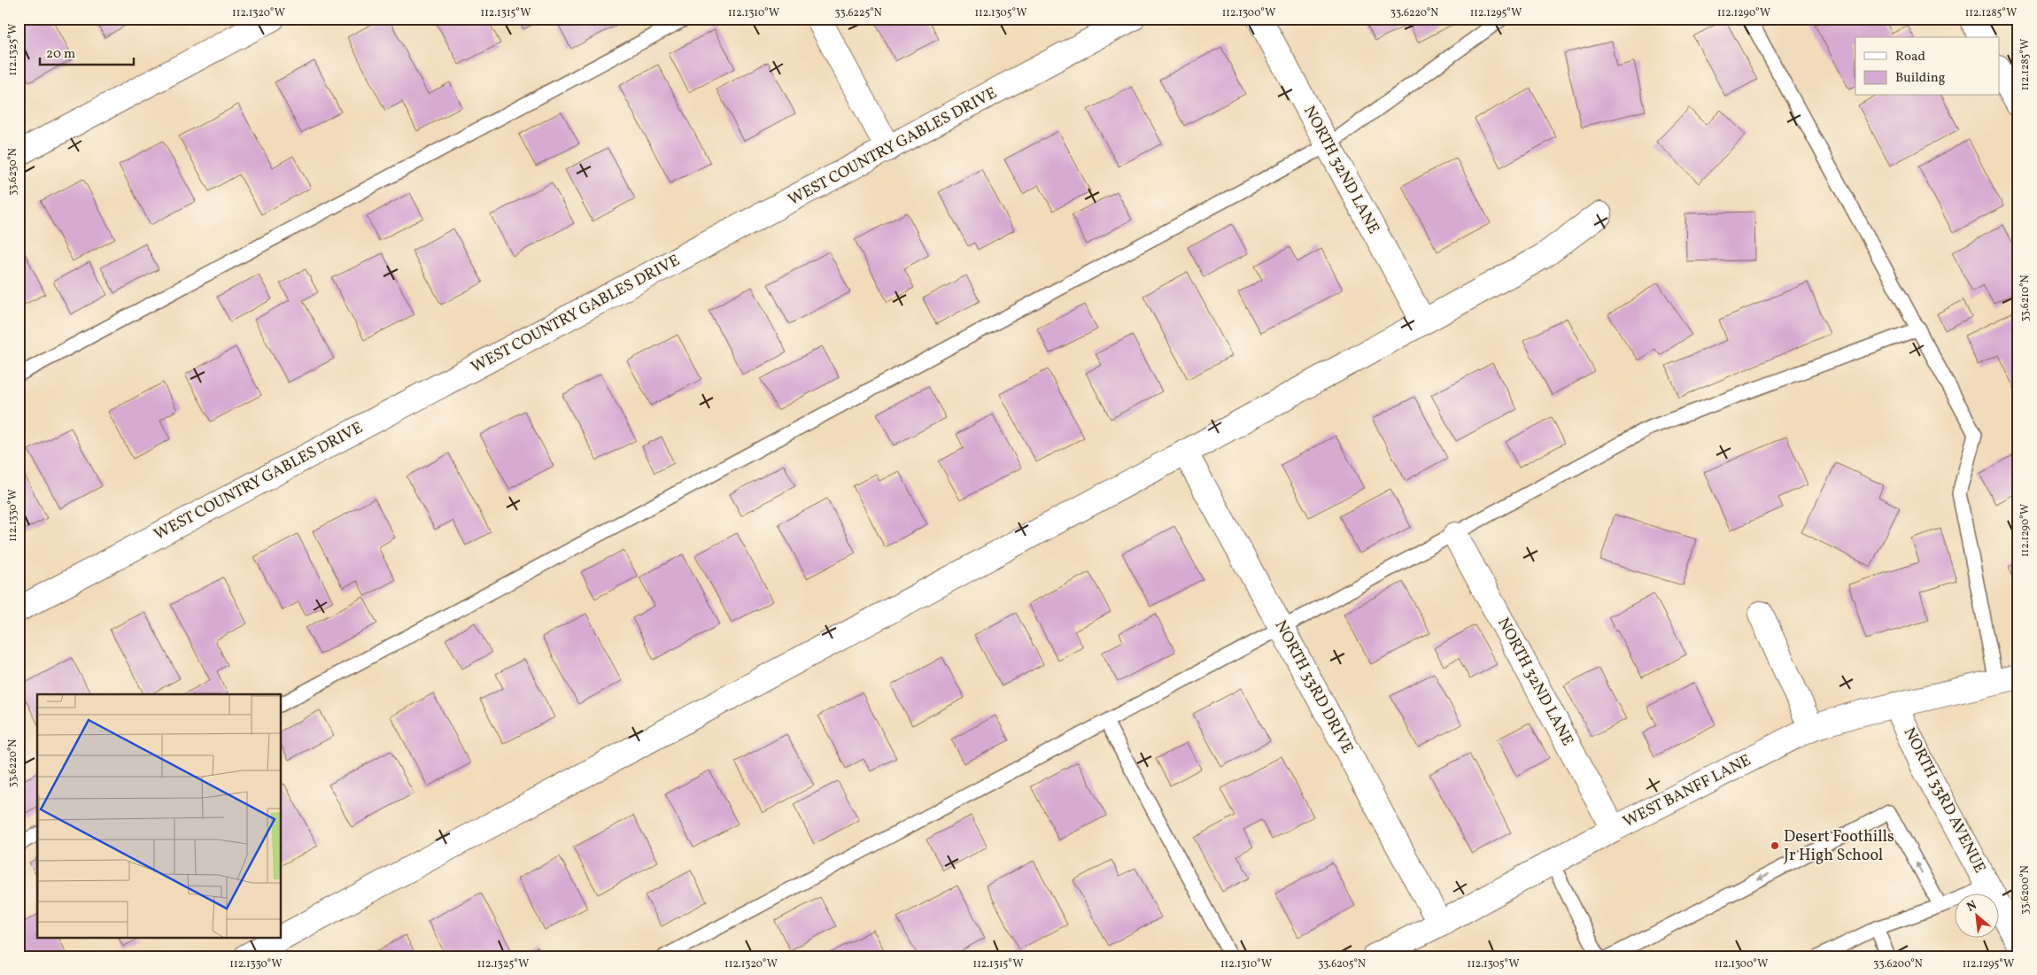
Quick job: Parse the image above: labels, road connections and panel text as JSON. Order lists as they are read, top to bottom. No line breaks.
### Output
{"streets":{"street":["WEST COUNTRY GABLES DRIVE","NORTH 32ND LANE","NORTH 33RD DRIVE","WEST BANFF LANE","NORTH 33RD AVENUE"]},"crossings":[["NORTH 32ND LANE","WEST BANFF LANE"],["NORTH 33RD DRIVE","WEST BANFF LANE"],["WEST BANFF LANE","NORTH 33RD AVENUE"]],"places":["Desert Foothills Jr High School"],"legend":["Road","Building"],"scale_bar":"20 m","north":"top left","coordinates":["112.1320°W","112.1315°W","112.1310°W","33.6225°N","112.1305°W","112.1300°W","33.6220°N","112.1295°W","112.1290°W","112.1285°W","112.1325°W","33.6230°N","33.6210°N","112.1330°W","33.6200°N","33.6205°N"]}
